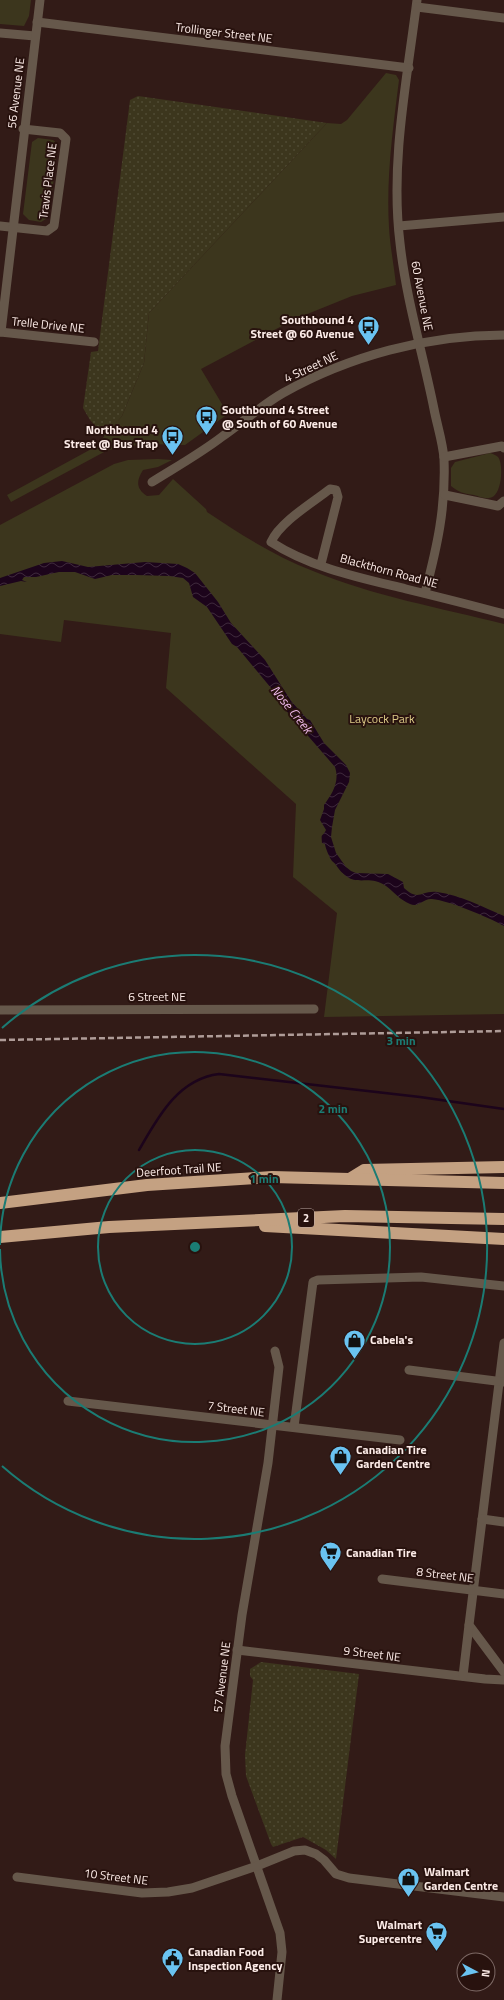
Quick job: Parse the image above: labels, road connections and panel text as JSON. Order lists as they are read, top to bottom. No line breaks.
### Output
{"streets":{"highway":["Deerfoot Trail NE","2"],"street":["Trollinger Street NE","56 Avenue NE","Travis Place NE","60 Avenue NE","Trelle Drive NE","4 Street NE","Blackthorn Road NE","6 Street NE","7 Street NE","8 Street NE","9 Street NE","57 Avenue NE","10 Street NE"]},"crossings":[["Trollinger Street NE","56 Avenue NE"],["Trollinger Street NE","60 Avenue NE"],["56 Avenue NE","Travis Place NE"],["56 Avenue NE","Trelle Drive NE"],["60 Avenue NE","4 Street NE"],["60 Avenue NE","Blackthorn Road NE"],["7 Street NE","57 Avenue NE"],["9 Street NE","57 Avenue NE"],["57 Avenue NE","10 Street NE"]],"water":["Nose Creek"],"parks":["Laycock Park"],"places":{"bus stop":["Southbound 4 Street @ 60 Avenue","Southbound 4 Street @ South of 60 Avenue","Northbound 4 Street @ Bus Trap"],"shop":["Cabela's","Canadian Tire Garden Centre","Walmart Garden Centre"],"supermarket":["Canadian Tire","Walmart Supercentre"],"public building":["Canadian Food Inspection Agency"]},"north":"right","rings":["3 min","2 min","1 min"]}
